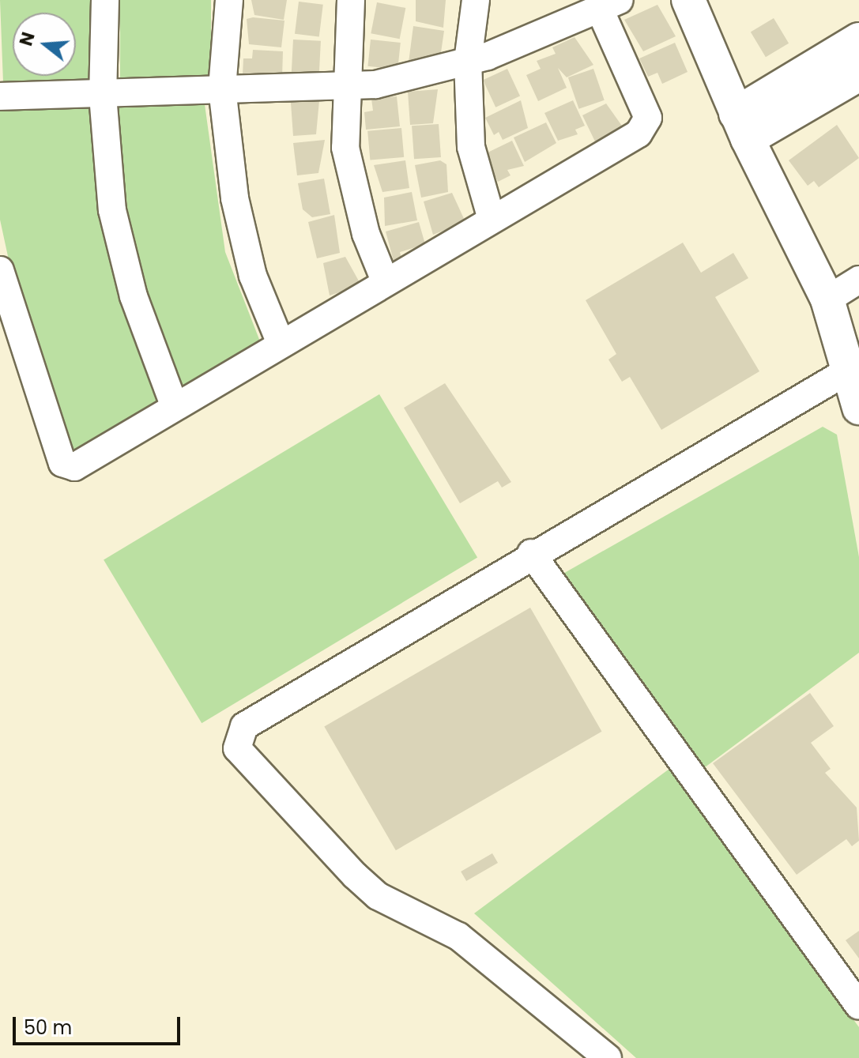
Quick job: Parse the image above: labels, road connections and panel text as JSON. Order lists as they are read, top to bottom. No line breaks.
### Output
{"scale_bar":"50 m","north":"left"}
